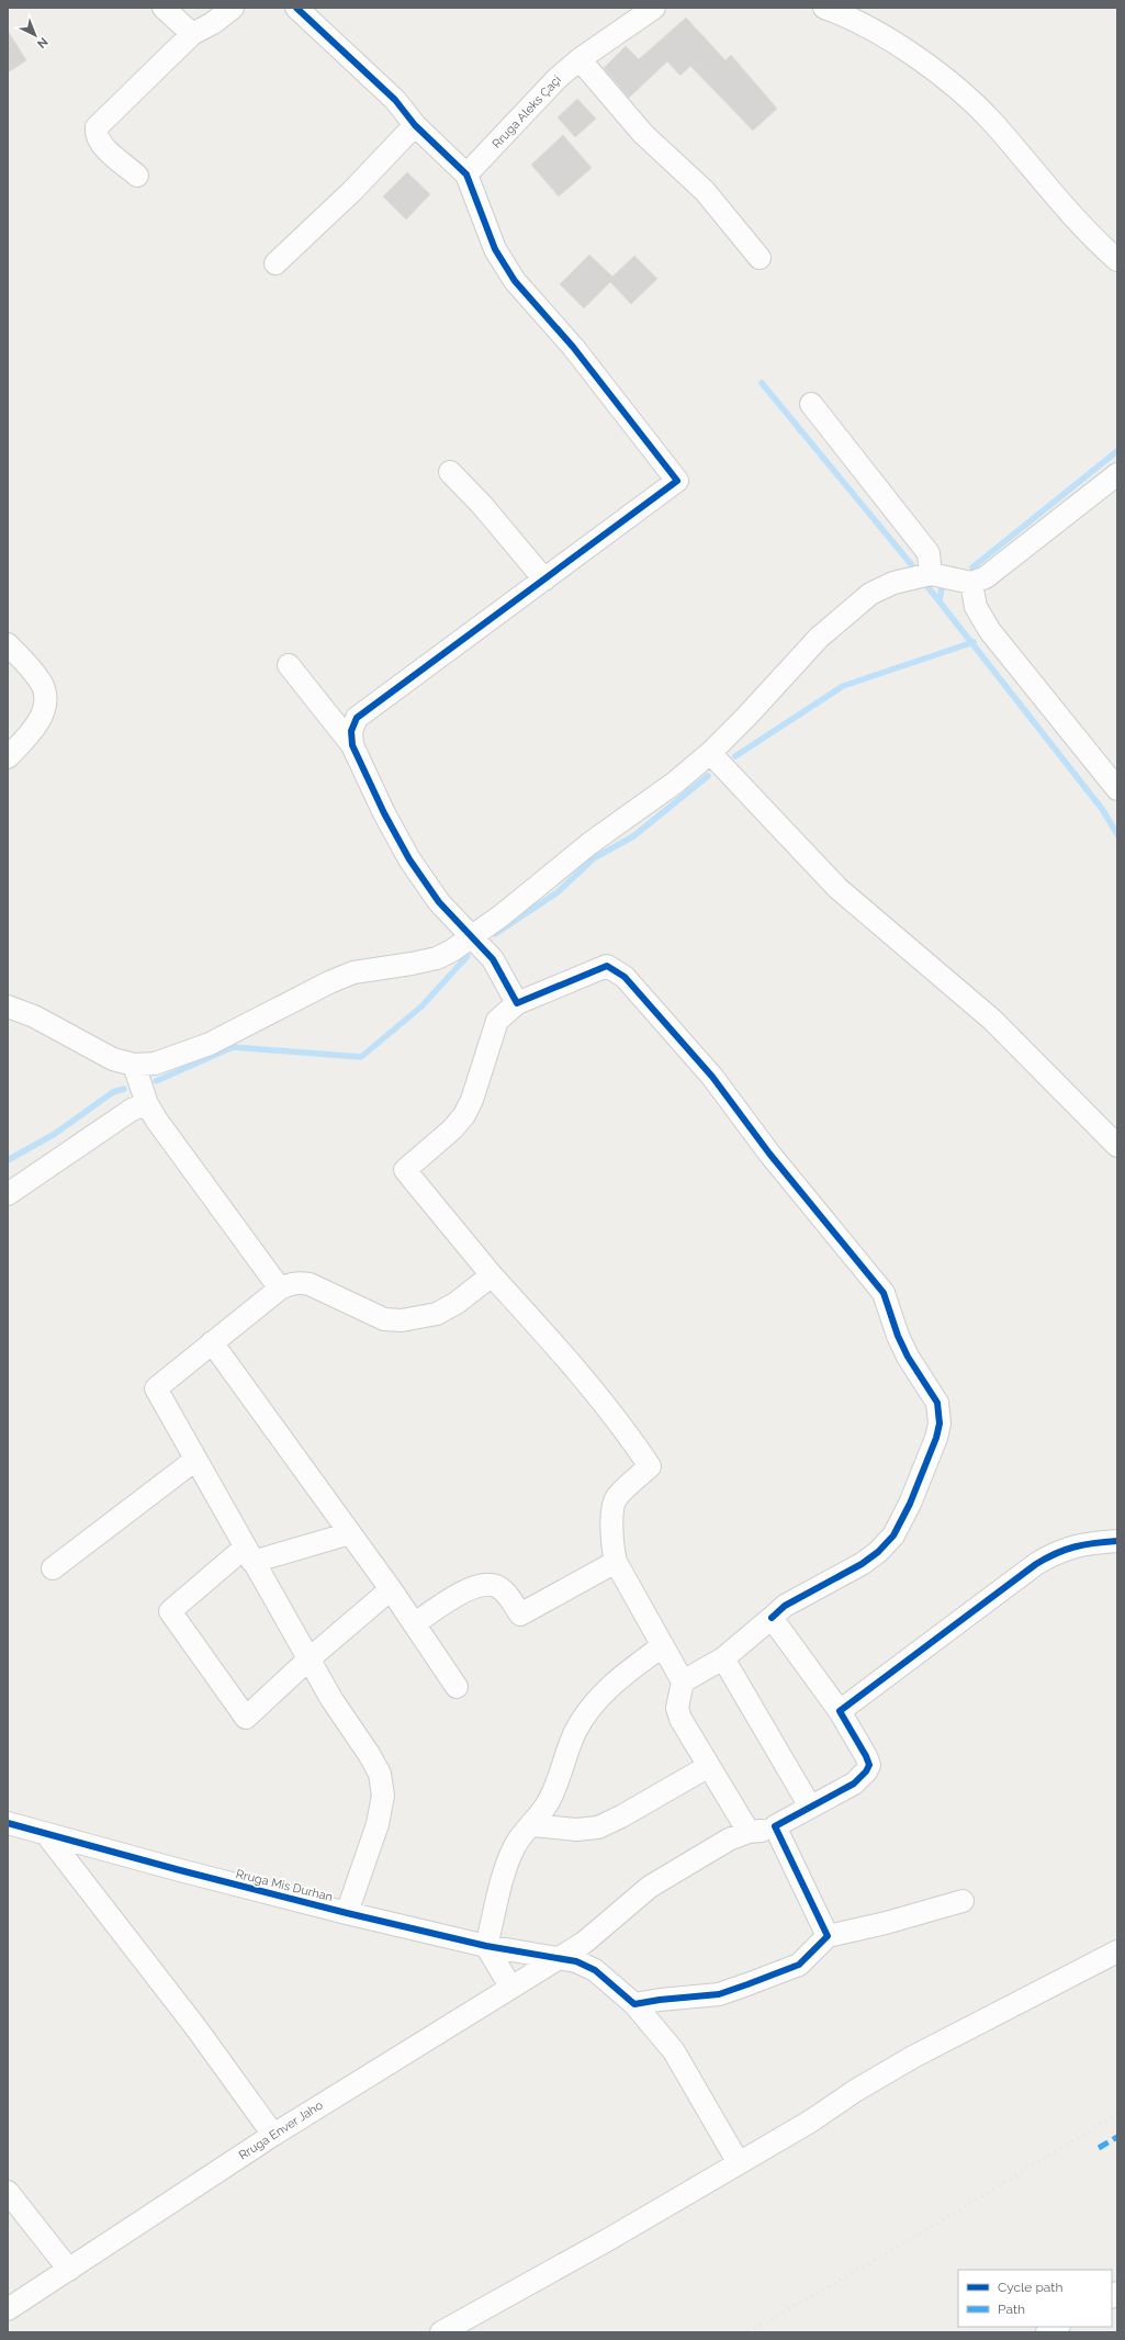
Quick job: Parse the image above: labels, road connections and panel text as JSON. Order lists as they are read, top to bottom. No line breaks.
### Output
{"streets":{"street":["Rruga Aleks Çaçi","Rruga Mis Durhan","Rruga Enver Jaho"]},"crossings":[["Rruga Mis Durhan","Rruga Enver Jaho"]],"legend":["Cycle path","Path"],"north":"bottom right"}
